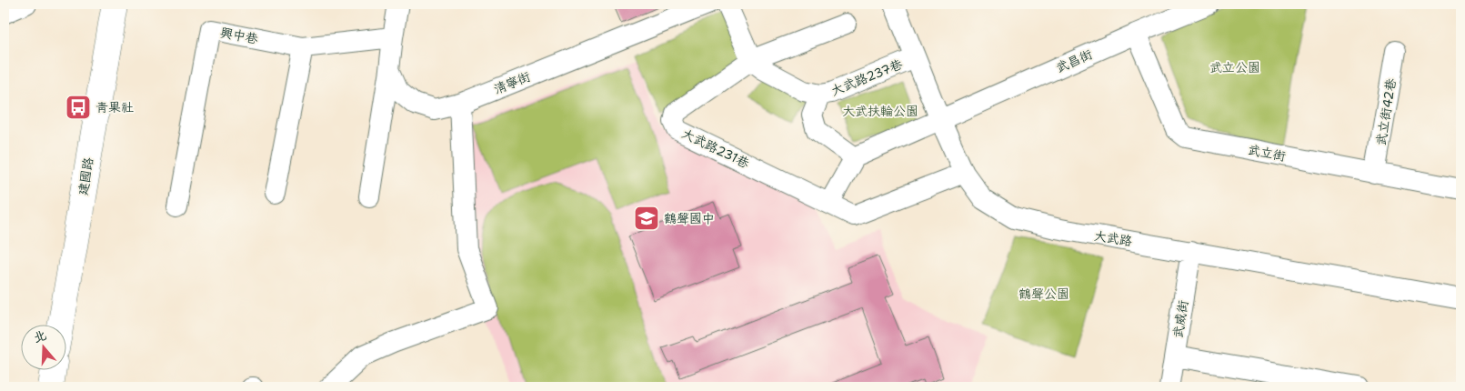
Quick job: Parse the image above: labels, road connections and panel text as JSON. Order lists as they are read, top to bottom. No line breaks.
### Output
{"streets":{"main road":["建國路"],"street":["興中巷","武昌街","大武路237巷","清寧街","武立街42巷","大武路231巷","武立街","大武路","武威街"]},"crossings":[["武昌街","武立街"],["武昌街","大武路"],["大武路237巷","大武路231巷"],["大武路237巷","大武路"],["武立街42巷","武立街"],["大武路231巷","大武路"],["大武路","武威街"]],"parks":["武立公園","大武扶輪公園","鶴聲公園"],"places":{"bus stop":["青果社"],"school or university":["鶴聲國中"]},"north":"top"}
